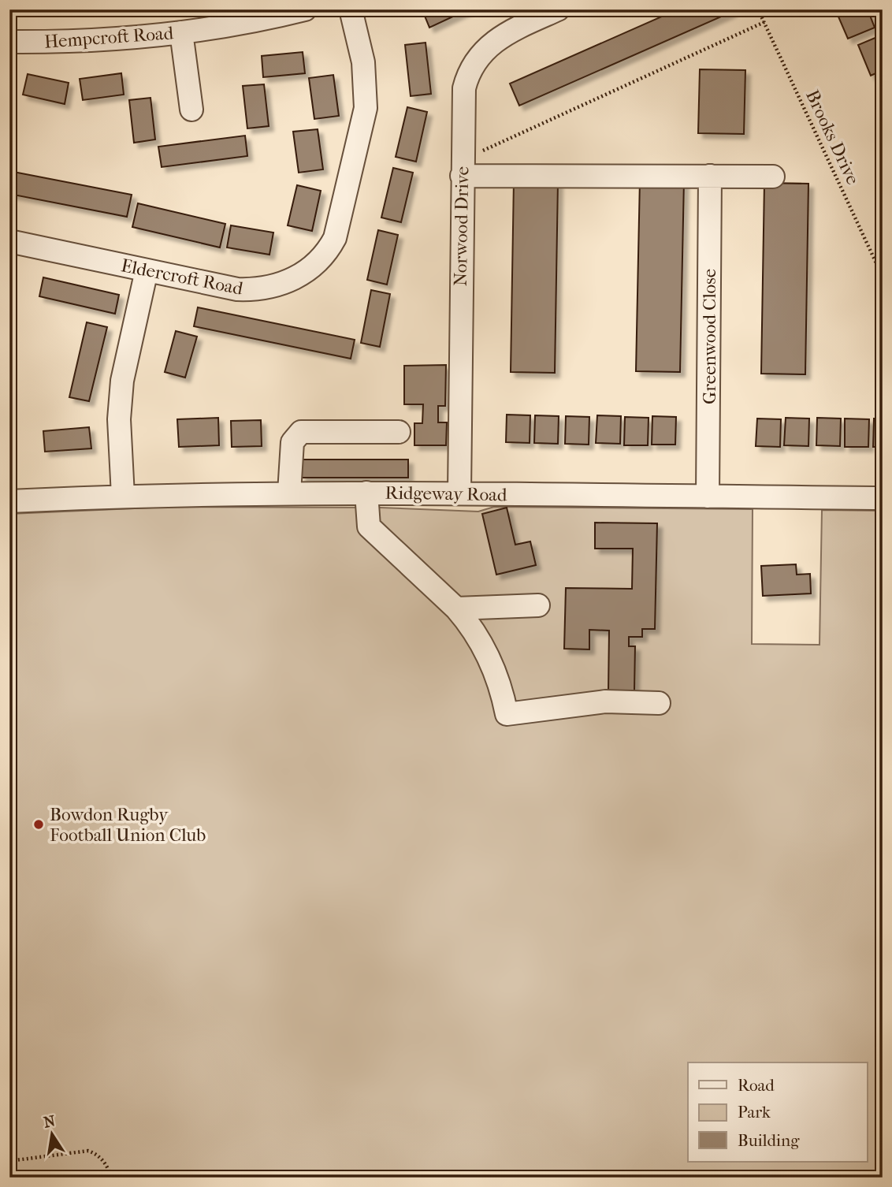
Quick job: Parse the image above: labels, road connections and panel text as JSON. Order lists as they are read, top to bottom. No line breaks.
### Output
{"streets":{"street":["Hempcroft Road","Norwood Drive","Eldercroft Road","Greenwood Close","Ridgeway Road"],"path":["Brooks Drive"]},"crossings":[["Norwood Drive","Ridgeway Road"],["Greenwood Close","Ridgeway Road"]],"places":["Bowdon Rugby Football Union Club"],"legend":["Road","Park","Building"],"north":"top"}
